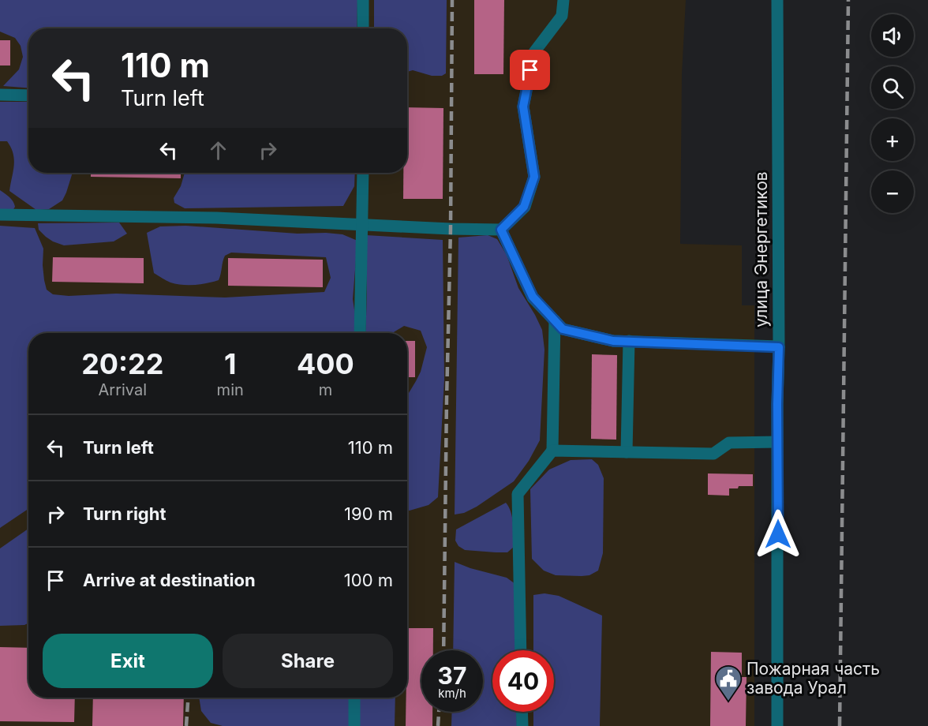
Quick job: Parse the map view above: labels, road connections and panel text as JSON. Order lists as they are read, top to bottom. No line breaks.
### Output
{"streets":{"street":["улица Энергетиков"]},"places":{"public building":["Пожарная часть завода Урал"]},"page":{"map_buttons":["+","−"],"turn":["110 m","Turn left"],"eta":["20:22","Arrival","1","min","400","m"],"list":[{"name":"Turn left","value":"110 m"},{"name":"Turn right","value":"190 m"},{"name":"Arrive at destination","value":"100 m"}],"buttons":["Exit","Share"],"speed":"37 km/h","limit":"40"}}
